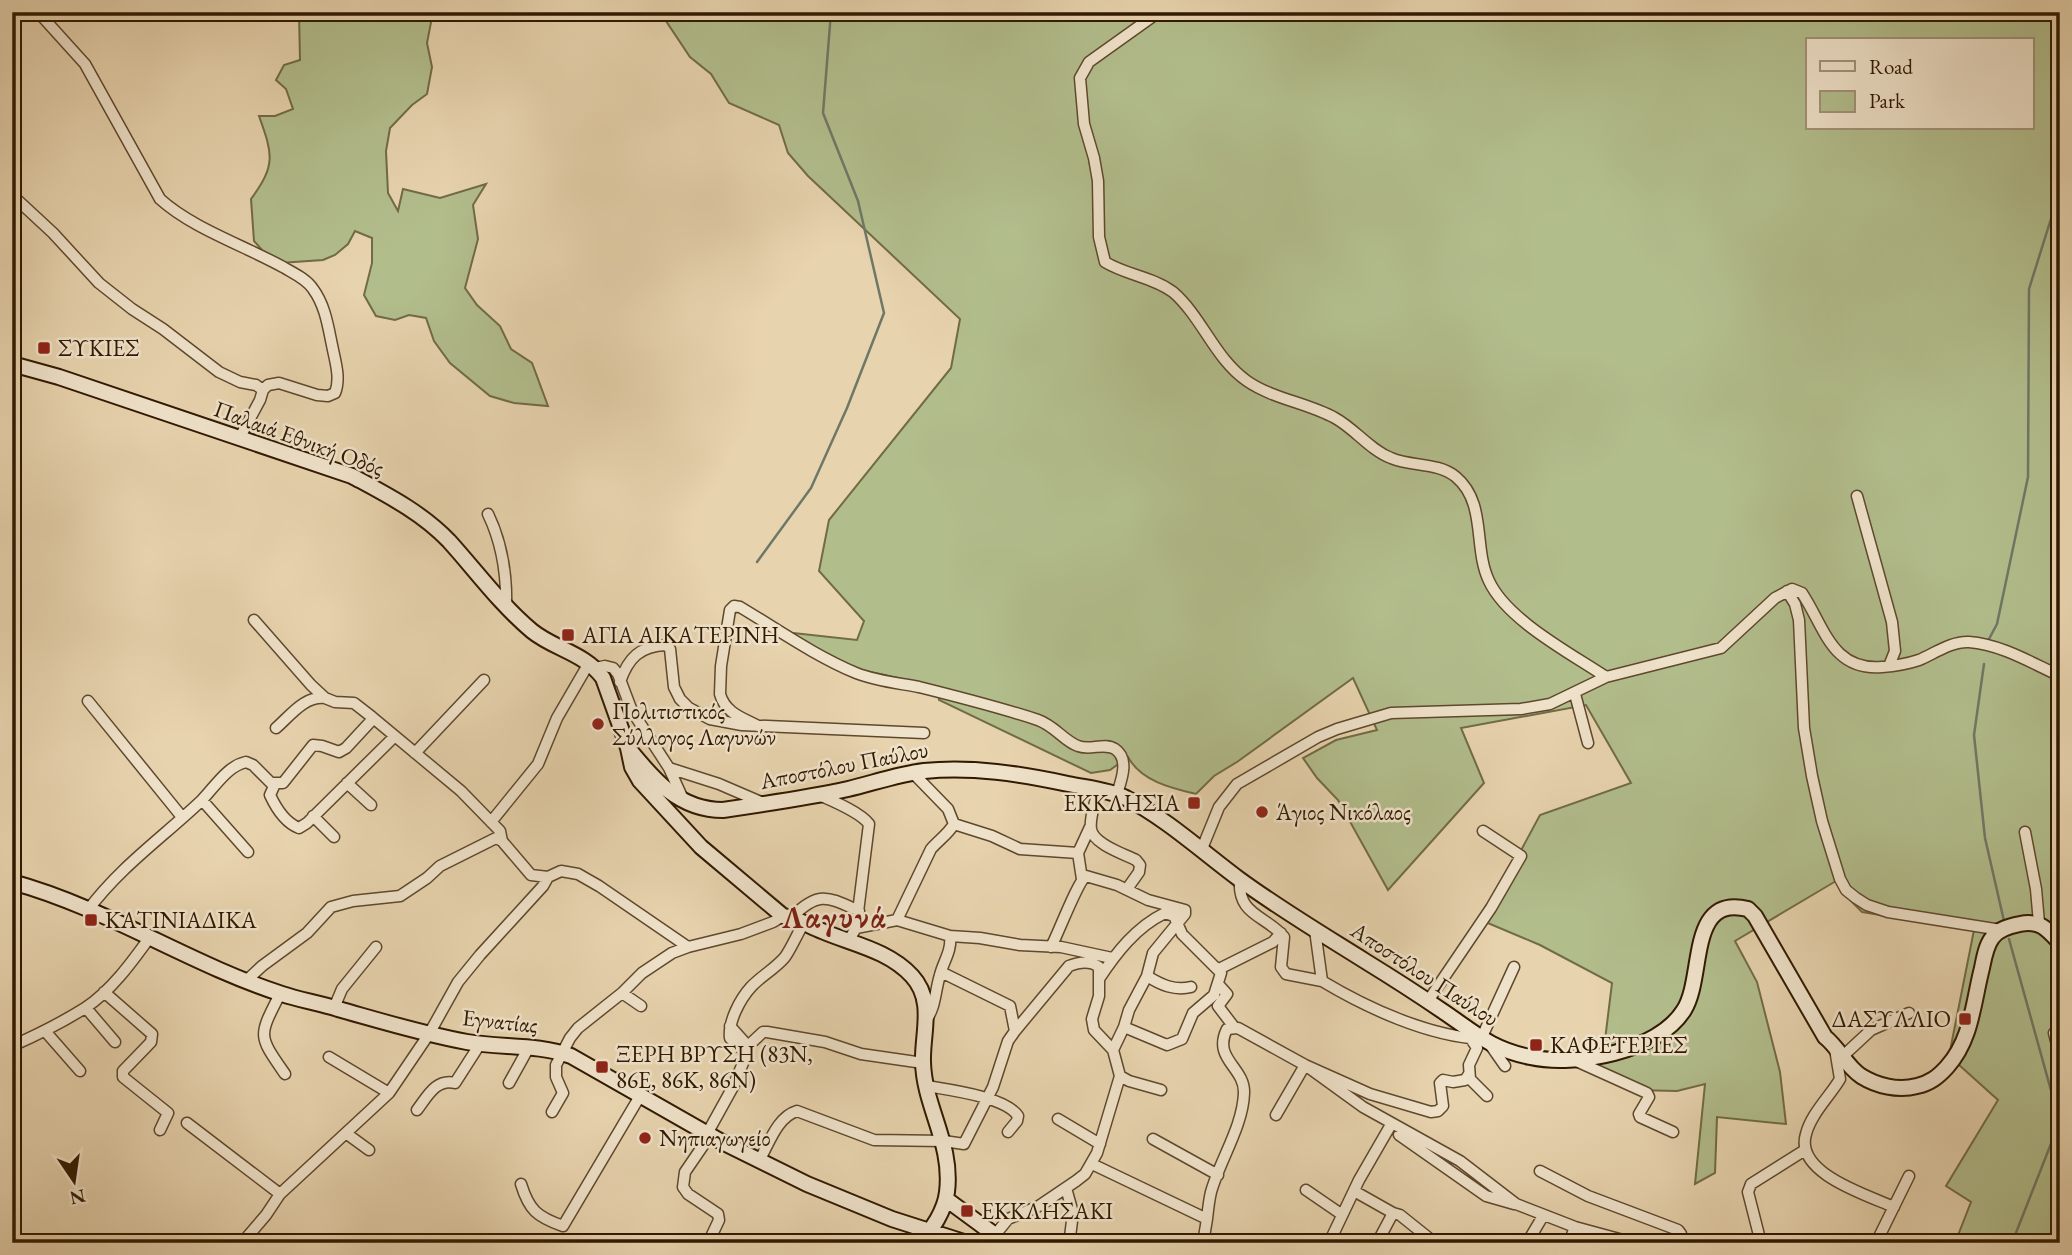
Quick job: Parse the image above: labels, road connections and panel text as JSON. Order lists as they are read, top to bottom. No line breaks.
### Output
{"streets":{"street":["Παλαιά Εθνική Οδός","Αποστόλου Παύλου","Εγνατίας"]},"districts":["Λαγυνά"],"places":{"transit":["ΣΥΚΙΕΣ","ΑΓΙΑ ΑΙΚΑΤΕΡΙΝΗ","ΕΚΚΛΗΣΙΑ","ΚΑΤΙΝΙΑΔΙΚΑ","ΔΑΣΥΛΛΙΟ","ΚΑΦΕΤΕΡΙΕΣ","ΞΕΡΗ ΒΡΥΣΗ (83Ν, 86Ε, 86Κ, 86Ν)","ΕΚΚΛΗΣΑΚΙ"],"other":["Πολιτιστικός Σύλλογος Λαγυνών","Άγιος Νικόλαος","Νηπιαγωγείο"]},"legend":["Road","Park"],"north":"bottom"}
